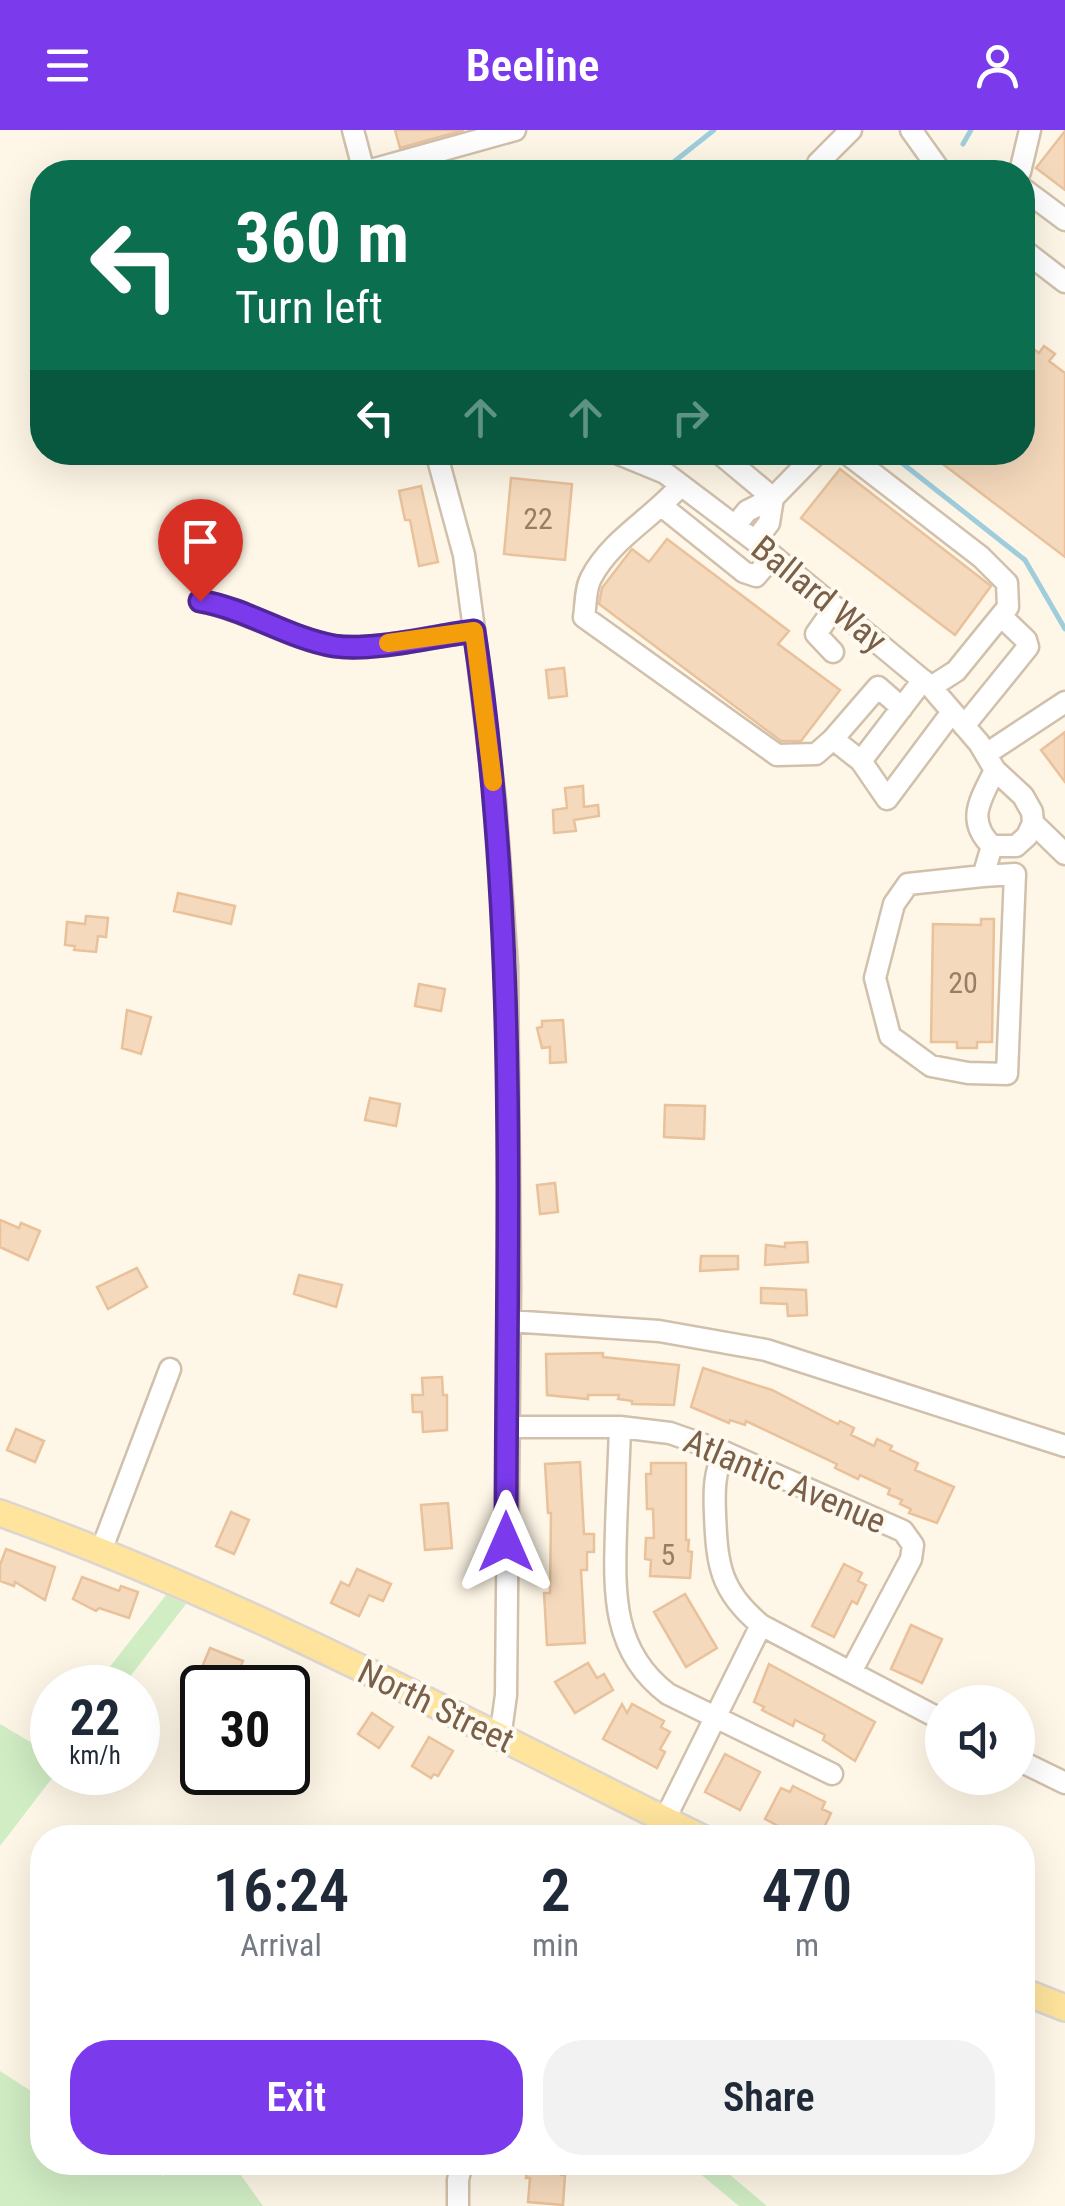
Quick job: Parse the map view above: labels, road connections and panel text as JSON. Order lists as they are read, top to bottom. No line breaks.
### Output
{"streets":{"main road":["North Street"],"street":["Ballard Way","Atlantic Avenue"]},"house_numbers":["22","20","5"],"page":{"header":"Beeline","turn":["360 m","Turn left"],"speed":"22 km/h","limit":"30","eta":["16:24","Arrival","2","min","470","m"],"buttons":["Exit","Share"]}}
